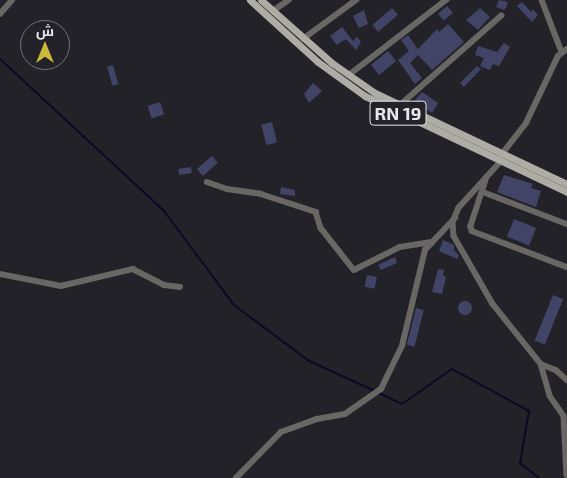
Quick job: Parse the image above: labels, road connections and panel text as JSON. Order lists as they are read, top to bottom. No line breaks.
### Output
{"streets":{"main road":["RN 19"]},"north":"top"}
